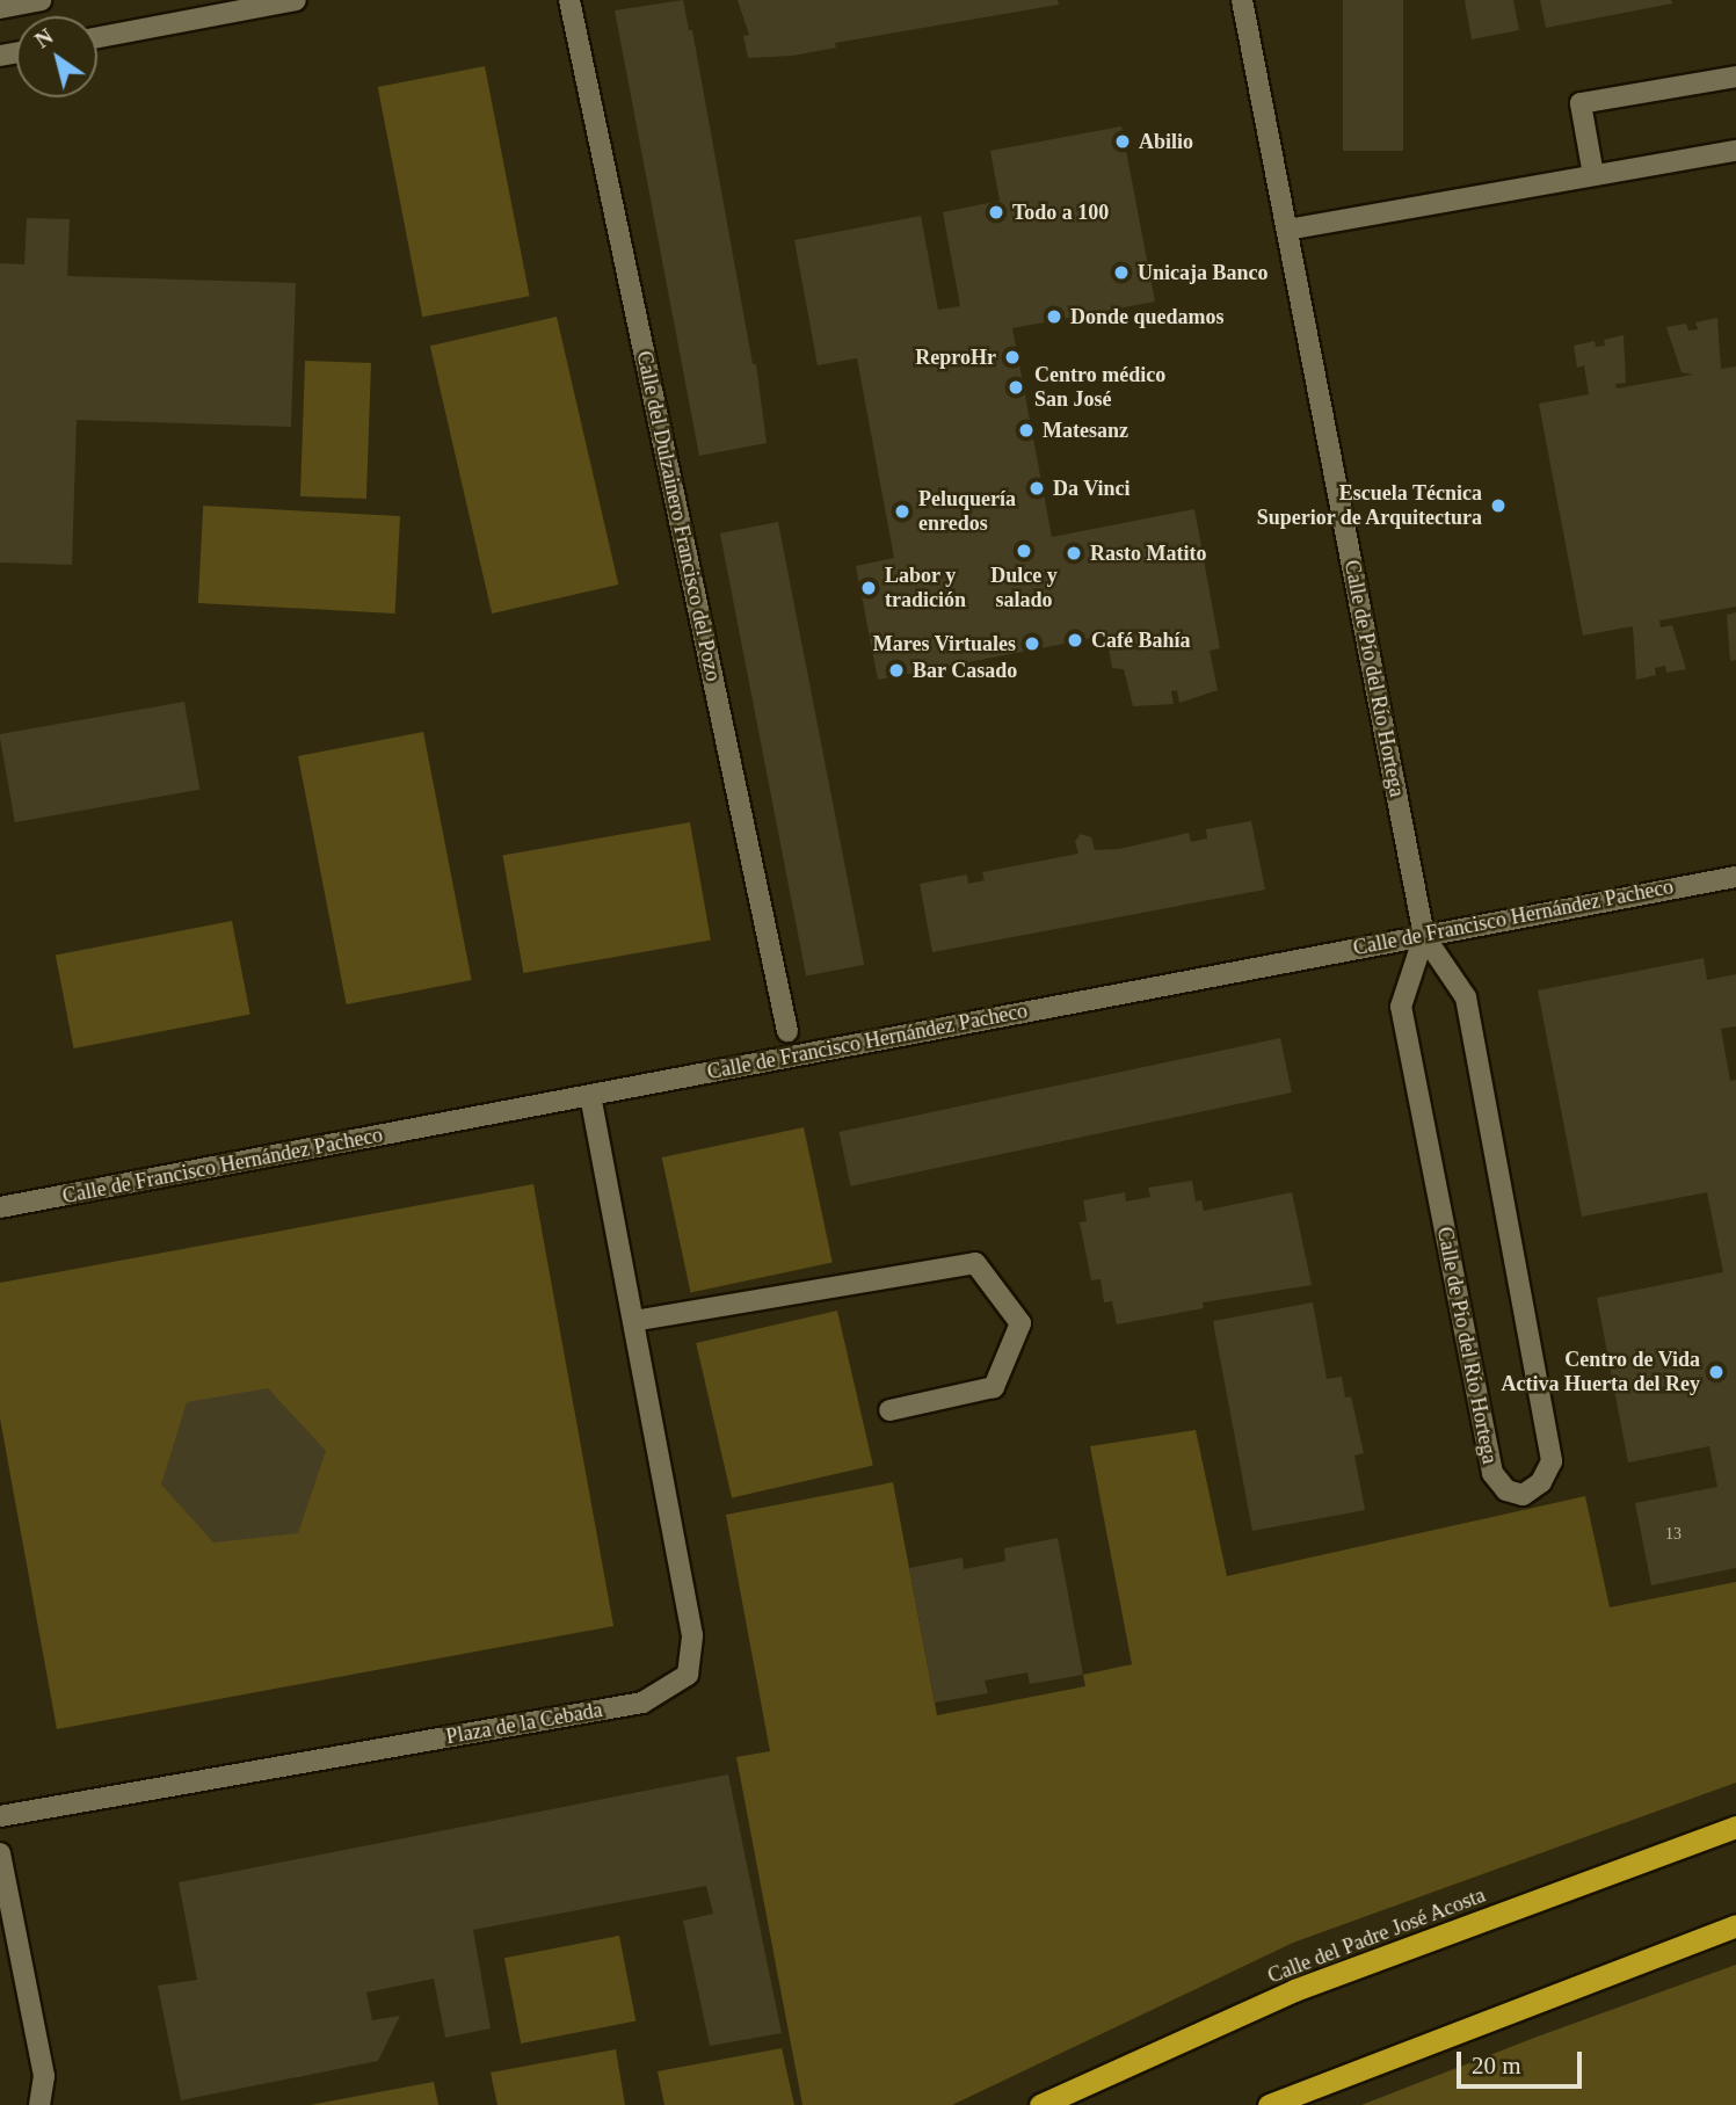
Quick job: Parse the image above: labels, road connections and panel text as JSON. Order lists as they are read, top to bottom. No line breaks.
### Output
{"streets":{"highway":["Calle del Padre José Acosta"],"street":["Calle del Dulzainero Francisco del Pozo","Calle de Pío del Río Hortega","Calle de Francisco Hernández Pacheco","Plaza de la Cebada"]},"crossings":[["Calle de Pío del Río Hortega","Calle de Francisco Hernández Pacheco"],["Calle de Francisco Hernández Pacheco","Plaza de la Cebada"]],"places":["Abilio","Todo a 100","Unicaja Banco","Donde quedamos","ReproHr","Centro médico San José","Matesanz","Da Vinci","Escuela Técnica Superior de Arquitectura","Peluquería enredos","Dulce y salado","Rasto Matito","Labor y tradición","Café Bahía","Mares Virtuales","Bar Casado","Centro de Vida Activa Huerta del Rey"],"house_numbers":["13"],"scale_bar":"20 m","north":"top left"}
